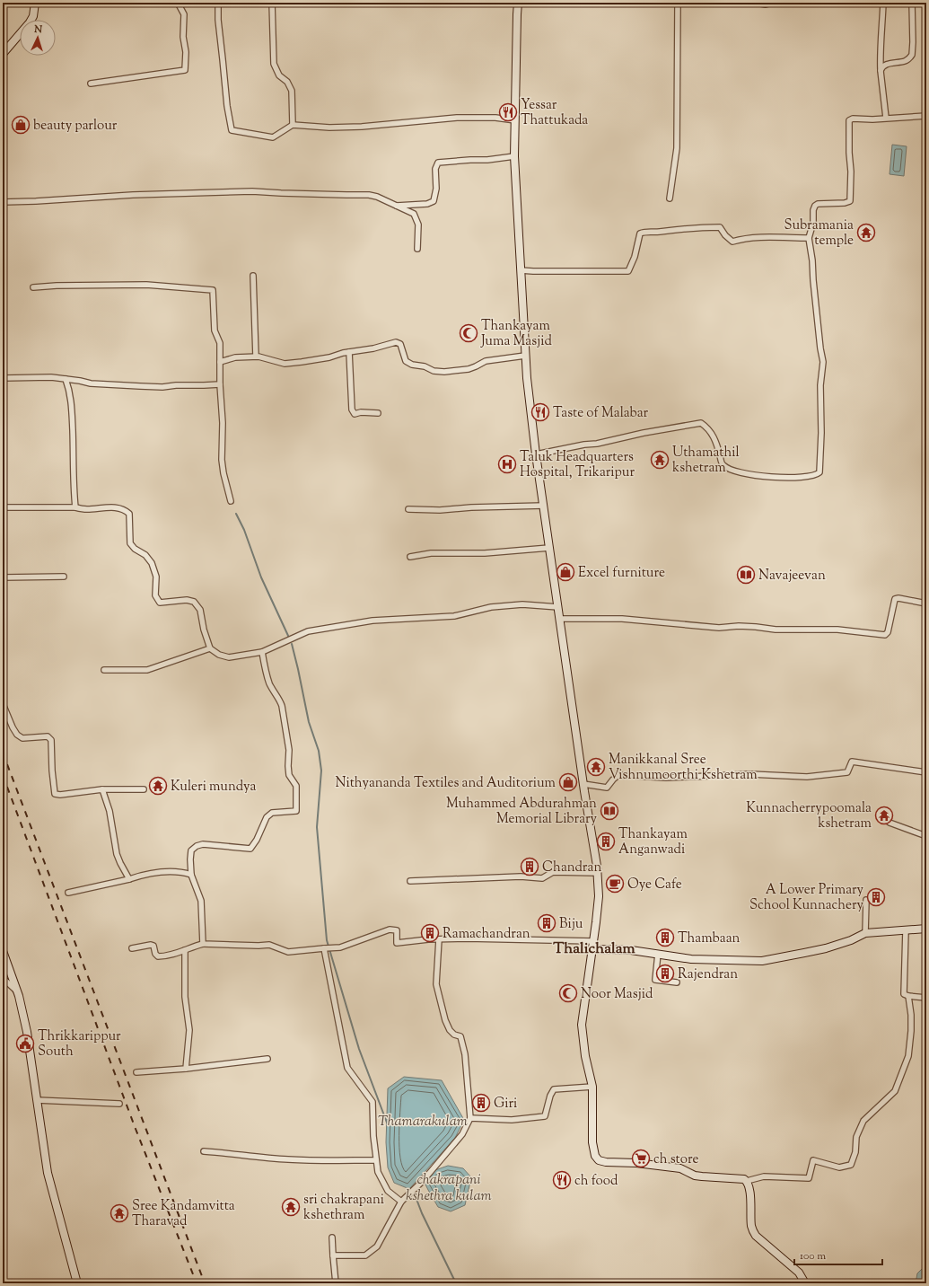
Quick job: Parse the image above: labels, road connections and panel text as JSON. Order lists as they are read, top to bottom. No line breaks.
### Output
{"districts":["Thalichalam"],"water":["Thamarakulam","chakrapani kshethra kulam"],"places":{"restaurant":["Yessar Thattukada","Taste of Malabar","ch food"],"shop":["beauty parlour","Excel furniture","Nithyananda Textiles and Auditorium"],"temple":["Subramania temple","Uthamathil kshetram","Manikkanal Sree Vishnumoorthi Kshetram","Kuleri mundya","Kunnacherrypoomala kshetram","sri chakrapani kshethram","Sree Kandamvitta Tharavad"],"mosque":["Thankayam Juma Masjid","Noor Masjid"],"hospital":["Taluk Headquarters Hospital, Trikaripur"],"library":["Navajeevan","Muhammed Abdurahman Memorial Library"],"building":["Thankayam Anganwadi","Chandran","A Lower Primary School Kunnachery","Biju","Ramachandran","Thambaan","Rajendran","Giri"],"cafe":["Oye Cafe"],"public building":["Thrikkarippur South"],"supermarket":["ch store"]},"scale_bar":"100 m","north":"top"}
